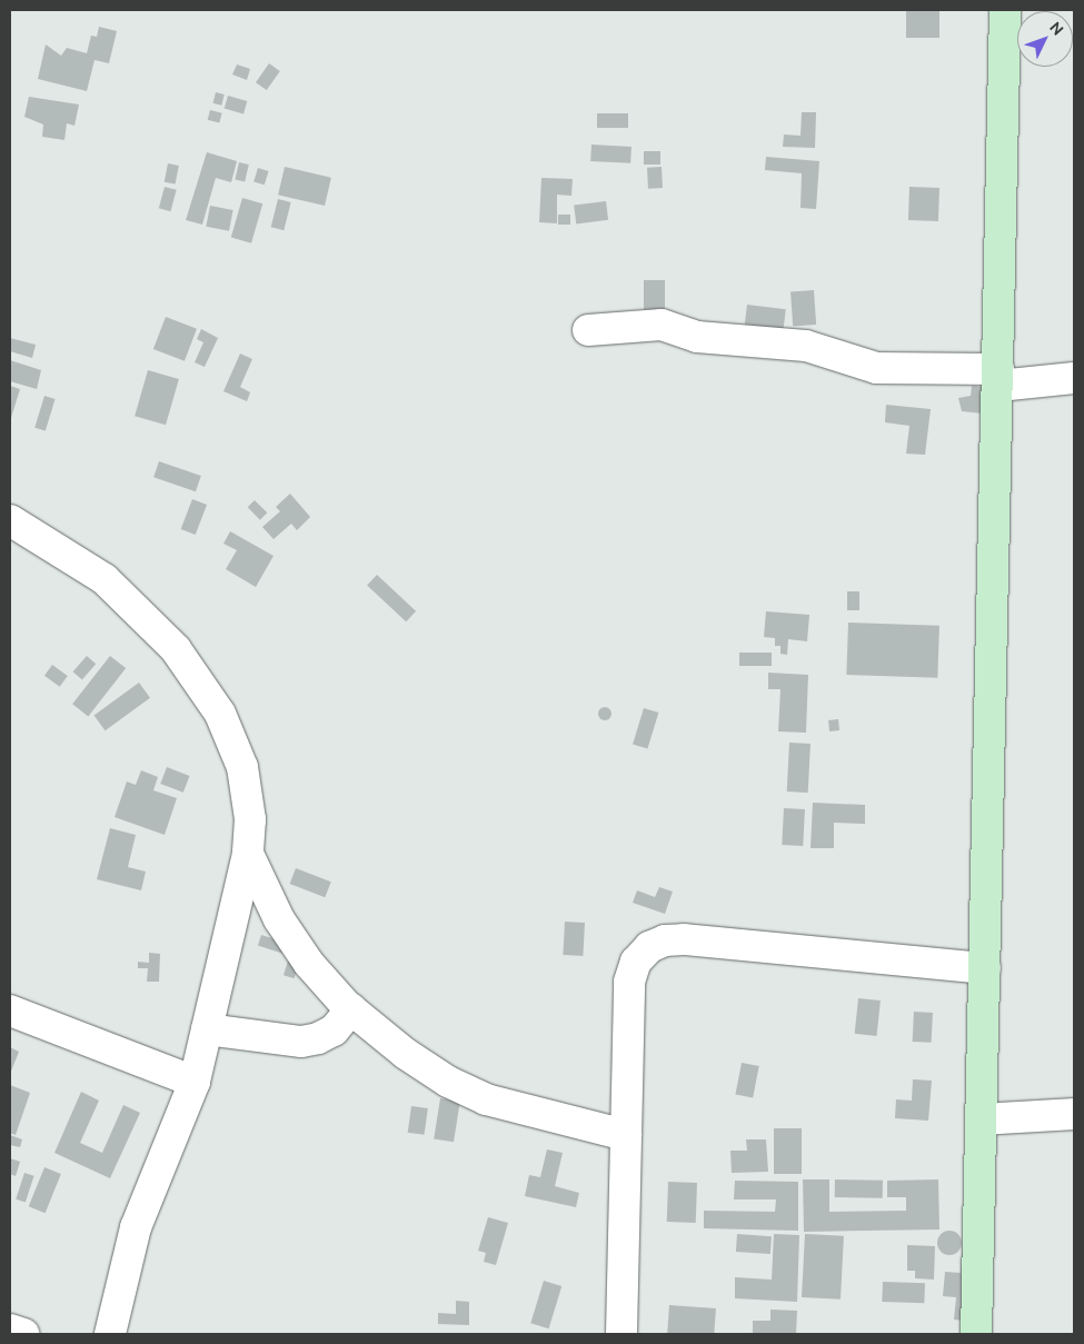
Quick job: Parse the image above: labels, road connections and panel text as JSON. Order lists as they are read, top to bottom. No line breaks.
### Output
{"north":"top right"}
